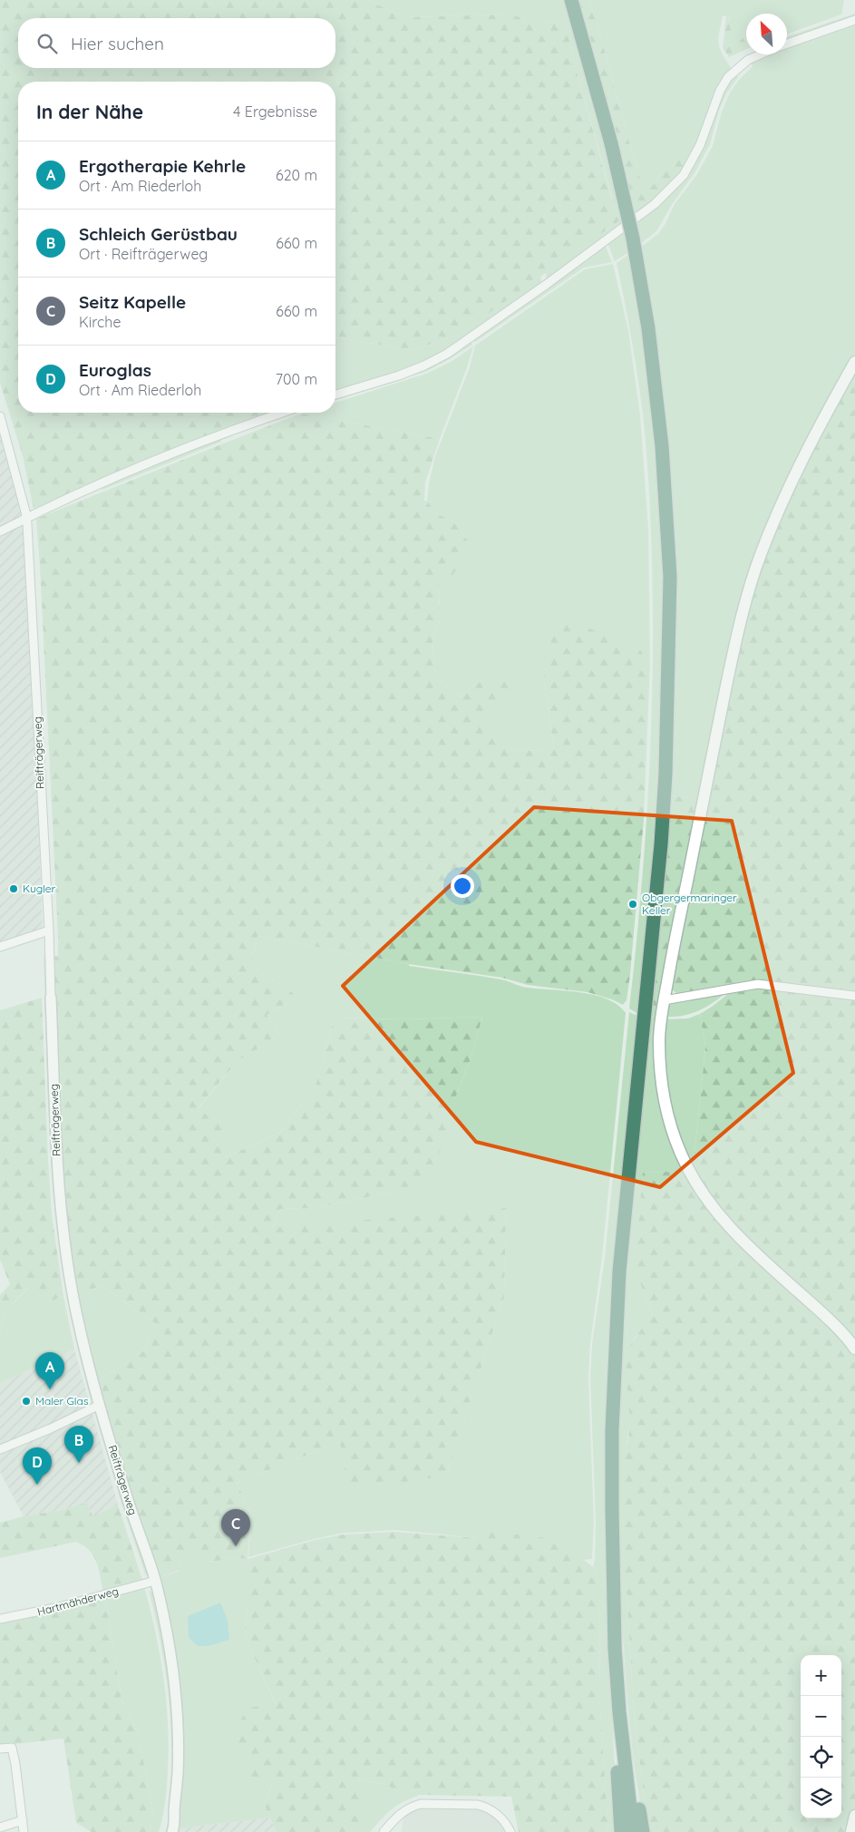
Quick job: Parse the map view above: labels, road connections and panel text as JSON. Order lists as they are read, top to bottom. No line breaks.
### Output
{"streets":{"street":["Reifträgerweg","Hartmähderweg"]},"crossings":[["Reifträgerweg","Hartmähderweg"]],"places":["Kugler","Obgergermaringer Keller","Maler Glas"],"north":"top left","page":{"search":"Hier suchen","heading":["In der Nähe","4 Ergebnisse"],"list":[{"mark":"A","name":"Ergotherapie Kehrle","note":"Ort · Am Riederloh","value":"620 m"},{"mark":"B","name":"Schleich Gerüstbau","note":"Ort · Reifträgerweg","value":"660 m"},{"mark":"C","name":"Seitz Kapelle","note":"Kirche","value":"660 m"},{"mark":"D","name":"Euroglas","note":"Ort · Am Riederloh","value":"700 m"}],"pins":["A","B","D","C"],"map_buttons":["+","−"]}}
